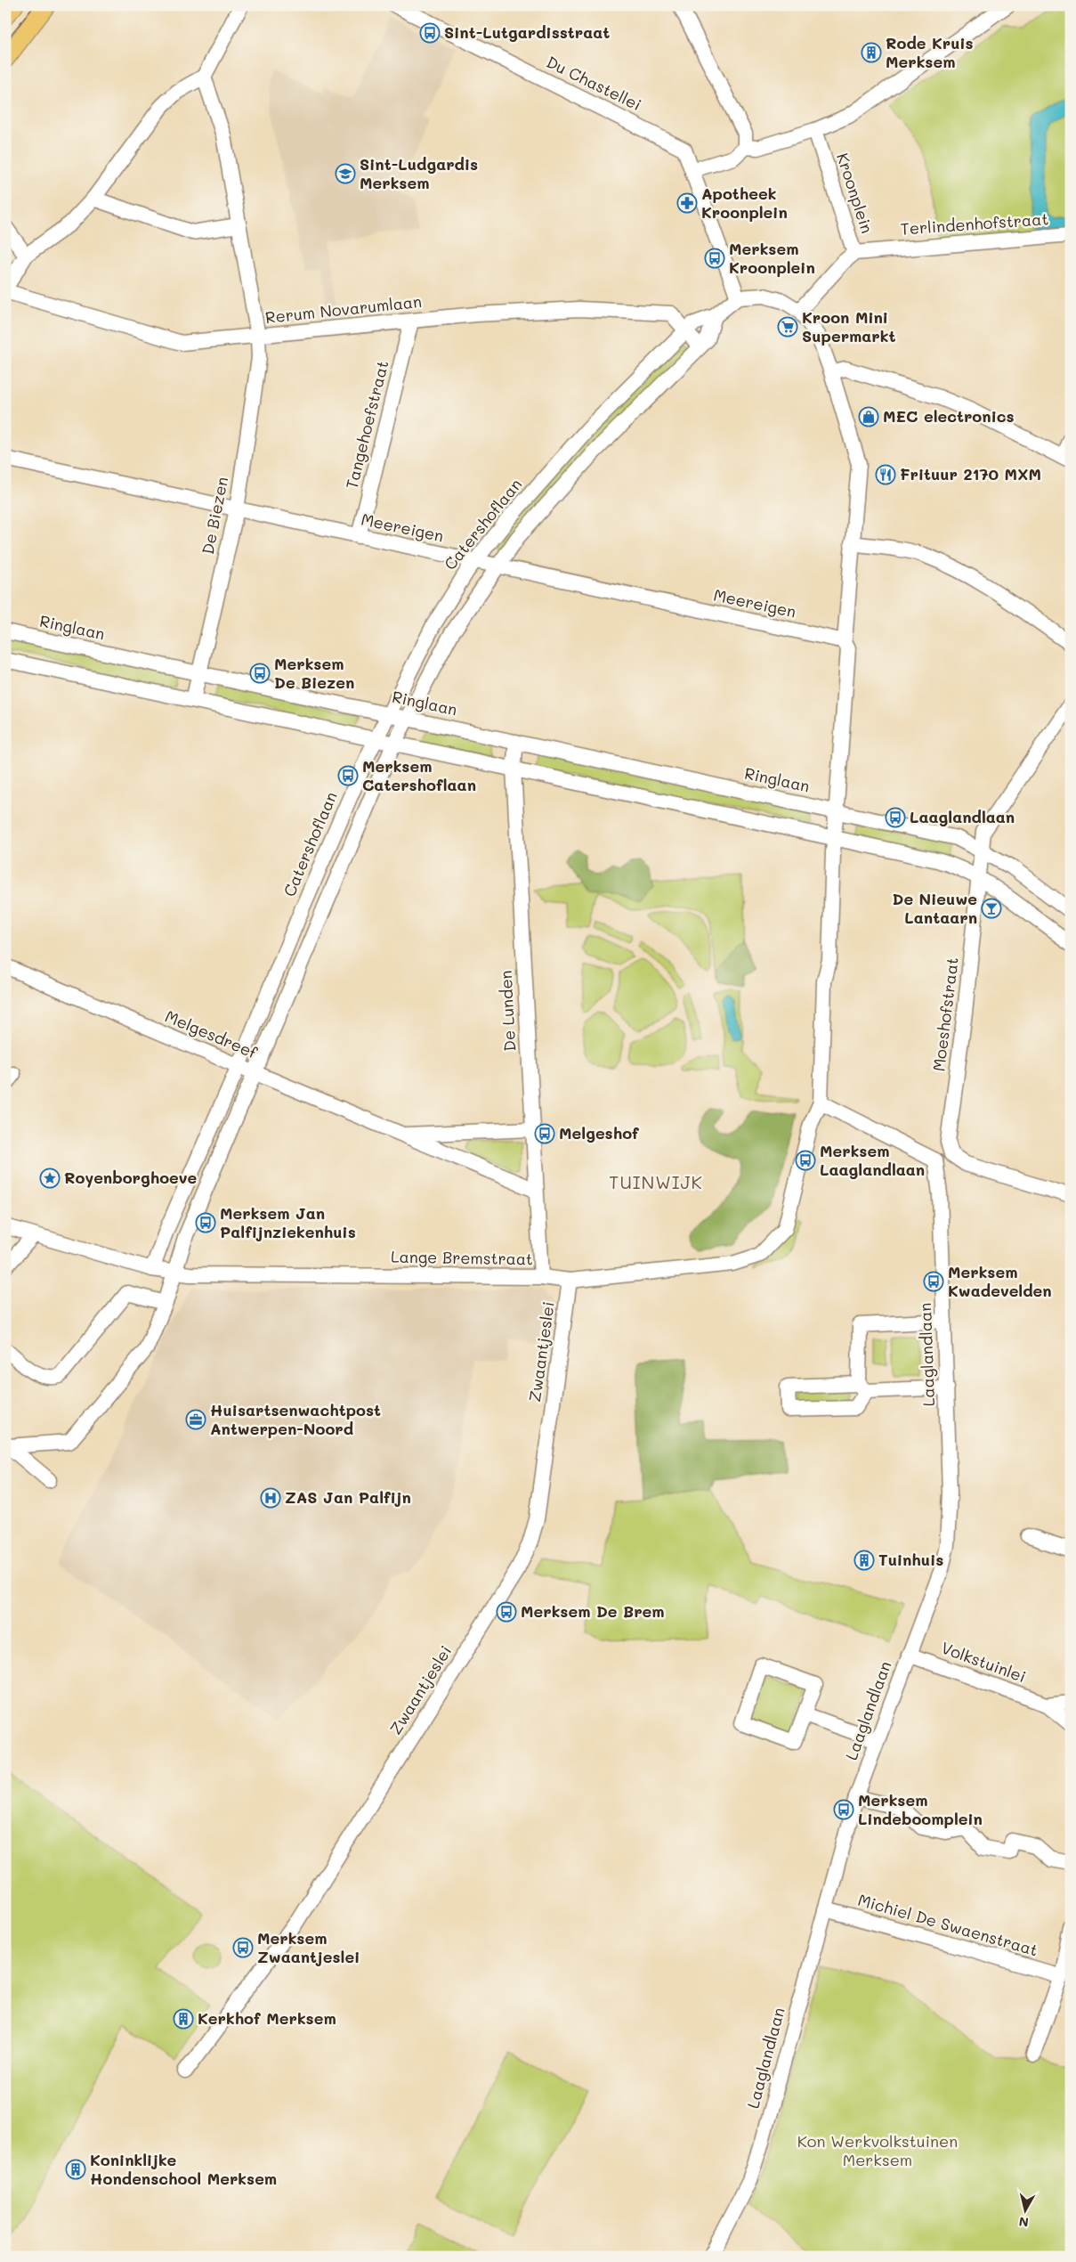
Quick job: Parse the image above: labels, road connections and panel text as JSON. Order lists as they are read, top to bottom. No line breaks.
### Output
{"streets":{"street":["Du Chastellei","Kroonplein","Terlindenhofstraat","Rerum Novarumlaan","Tangehoefstraat","De Biezen","Catershoflaan","Meereigen","Ringlaan","De Lunden","Moeshofstraat","Melgesdreef","Lange Bremstraat","Zwaantjeslei","Laaglandlaan","Volkstuinlei","Michiel De Swaenstraat"]},"crossings":[["Kroonplein","Terlindenhofstraat"],["Rerum Novarumlaan","Tangehoefstraat"],["Rerum Novarumlaan","De Biezen"],["Rerum Novarumlaan","Catershoflaan"],["Tangehoefstraat","Meereigen"],["De Biezen","Meereigen"],["De Biezen","Ringlaan"],["Catershoflaan","Meereigen"],["Catershoflaan","Ringlaan"],["Catershoflaan","Melgesdreef"],["Catershoflaan","Lange Bremstraat"],["Ringlaan","De Lunden"],["Ringlaan","Moeshofstraat"],["De Lunden","Melgesdreef"],["De Lunden","Lange Bremstraat"],["Lange Bremstraat","Zwaantjeslei"],["Laaglandlaan","Volkstuinlei"],["Laaglandlaan","Michiel De Swaenstraat"]],"districts":["TUINWIJK"],"parks":["Kon Werkvolkstuinen Merksem"],"places":{"bus stop":["Sint-Lutgardisstraat","Merksem Kroonplein","Merksem De Biezen","Merksem Catershoflaan","Laaglandlaan","Melgeshof","Merksem Laaglandlaan","Merksem Jan Palfijnziekenhuis","Merksem Kwadevelden","Merksem De Brem","Merksem Lindeboomplein","Merksem Zwaantjeslei"],"building":["Rode Kruis Merksem","Tuinhuis","Kerkhof Merksem","Koninklijke Hondenschool Merksem"],"school or university":["Sint-Ludgardis Merksem"],"pharmacy":["Apotheek Kroonplein"],"supermarket":["Kroon Mini Supermarkt"],"shop":["MEC electronics"],"restaurant":["Frituur 2170 MXM"],"bar":["De Nieuwe Lantaarn"],"place":["Royenborghoeve"],"office":["Huisartsenwachtpost Antwerpen-Noord"],"hospital":["ZAS Jan Palfijn"]},"north":"bottom"}
